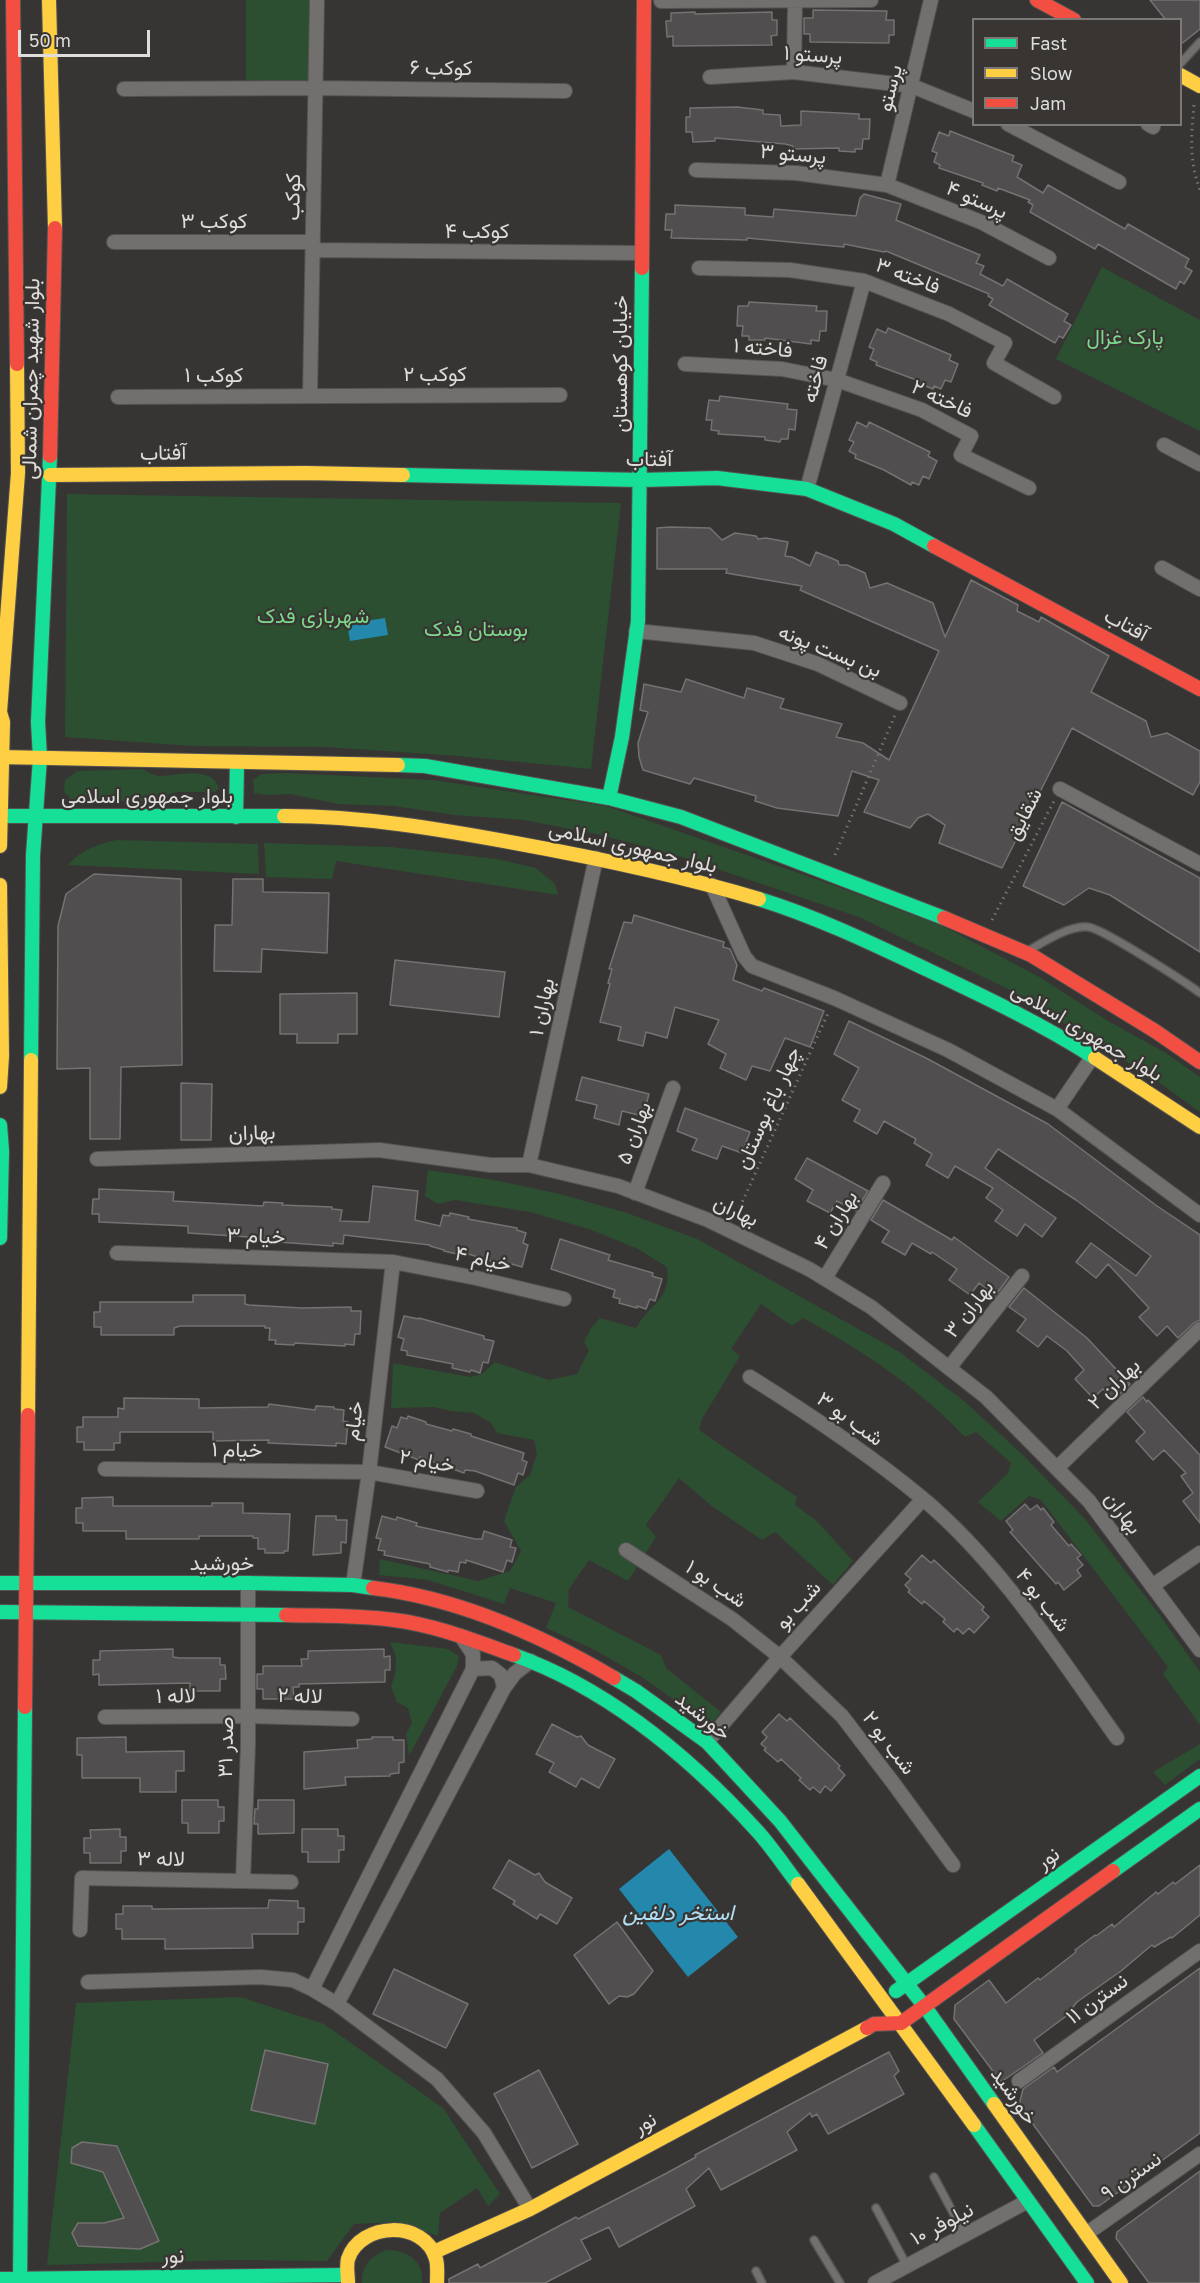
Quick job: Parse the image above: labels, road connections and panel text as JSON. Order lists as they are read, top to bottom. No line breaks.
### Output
{"streets":{"street":["پرستو ۱","کوکب ۶","پرستو","پرستو ۳","کوکب","پرستو ۴","کوکب ۳","کوکب ۴","فاخته ۳","فاخته ۱","خیابان کوهستان","کوکب ۲","کوکب ۱","بلوار شهید چمران شمالی","فاخته","فاخته ۲","آفتاب","بن بست پونه","بلوار جمهوری اسلامی","شقایق","بهاران ۱","بهاران","بهاران ۵","بهاران ۴","خیام ۳","خیام ۴","بهاران ۳","بهاران ۲","شب بو ۳","خیام","خیام ۱","خیام ۲","خورشید","شب بو ۱","شب بو ۴","شب بو","لاله ۱","لاله ۲","شب بو ۲","صدر ۳۱","نور","لاله ۳","نسترن ۱۱","نسترن ۹","نیلوفر ۱۰"],"path":["چهار باغ بوستان"]},"crossings":[["پرستو ۱","پرستو"],["کوکب ۶","کوکب"],["پرستو","پرستو ۳"],["پرستو","پرستو ۴"],["پرستو ۳","پرستو ۴"],["کوکب","کوکب ۳"],["کوکب","کوکب ۴"],["کوکب","کوکب ۲"],["کوکب","کوکب ۱"],["کوکب ۳","کوکب ۴"],["کوکب ۴","خیابان کوهستان"],["فاخته ۳","فاخته"],["فاخته ۱","فاخته"],["فاخته ۱","فاخته ۲"],["خیابان کوهستان","آفتاب"],["خیابان کوهستان","بن بست پونه"],["خیابان کوهستان","بلوار جمهوری اسلامی"],["کوکب ۲","کوکب ۱"],["بلوار شهید چمران شمالی","آفتاب"],["بلوار شهید چمران شمالی","بلوار جمهوری اسلامی"],["بلوار شهید چمران شمالی","خورشید"],["بلوار شهید چمران شمالی","نور"],["فاخته","فاخته ۲"],["فاخته","آفتاب"],["بلوار جمهوری اسلامی","شقایق"],["بلوار جمهوری اسلامی","بهاران ۱"],["بهاران ۱","بهاران"],["چهار باغ بوستان","بهاران"],["بهاران","بهاران ۵"],["بهاران","بهاران ۴"],["بهاران","بهاران ۳"],["بهاران","بهاران ۲"],["خیام ۳","خیام ۴"],["خیام ۳","خیام"],["خیام ۴","خیام"],["شب بو ۳","شب بو ۴"],["شب بو ۳","شب بو"],["خیام","خیام ۱"],["خیام","خیام ۲"],["خیام","خورشید"],["خیام ۱","خیام ۲"],["خورشید","شب بو"],["خورشید","صدر ۳۱"],["خورشید","نور"],["خورشید","نسترن ۹"],["شب بو ۱","شب بو"],["شب بو ۱","شب بو ۲"],["شب بو ۴","شب بو"],["شب بو","شب بو ۲"],["لاله ۱","لاله ۲"],["لاله ۱","صدر ۳۱"],["لاله ۲","صدر ۳۱"],["صدر ۳۱","لاله ۳"]],"water":["استخر دلفین"],"parks":["پارک غزال","شهربازی فدک","بوستان فدک"],"legend":["Fast","Slow","Jam"],"scale_bar":"50 m"}
